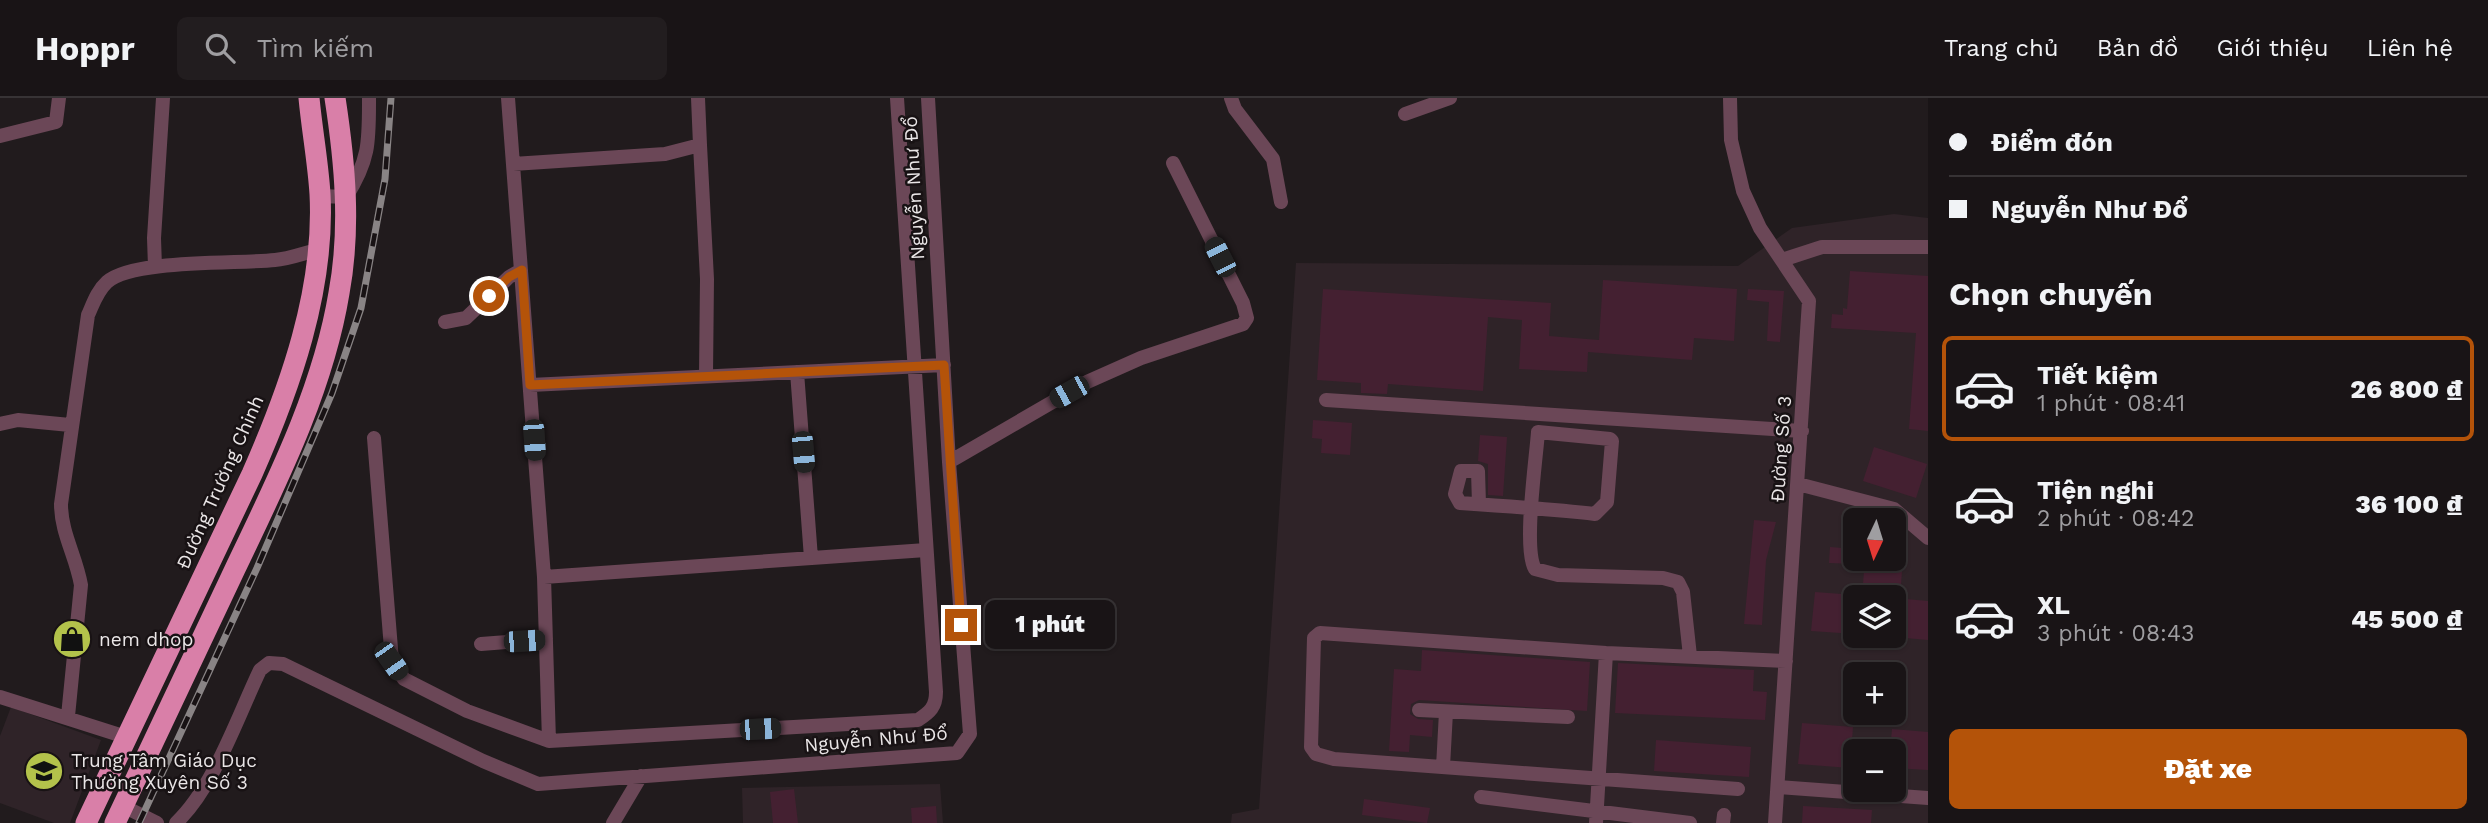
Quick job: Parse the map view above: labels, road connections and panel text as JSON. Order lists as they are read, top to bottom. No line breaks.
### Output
{"streets":{"highway":["Đường Trường Chinh"],"street":["Nguyễn Như Đổ","Đường Số 3"]},"places":{"shop":["nem dhop"],"school or university":["Trung Tâm Giáo Dục Thường Xuyên Số 3"]},"north":"bottom","page":{"header":"Hoppr","search":"Tìm kiếm","nav":["Trang chủ","Bản đồ","Giới thiệu","Liên hệ"],"banner":["Điểm đón","Nguyễn Như Đổ"],"heading":"Chọn chuyến","list":[{"name":"Tiết kiệm","note":"1 phút · 08:41","value":"26 800 ₫"},{"name":"Tiện nghi","note":"2 phút · 08:42","value":"36 100 ₫"},{"name":"XL","note":"3 phút · 08:43","value":"45 500 ₫"}],"map_buttons":["+","−"],"bubble":"1 phút","buttons":"Đặt xe"}}
